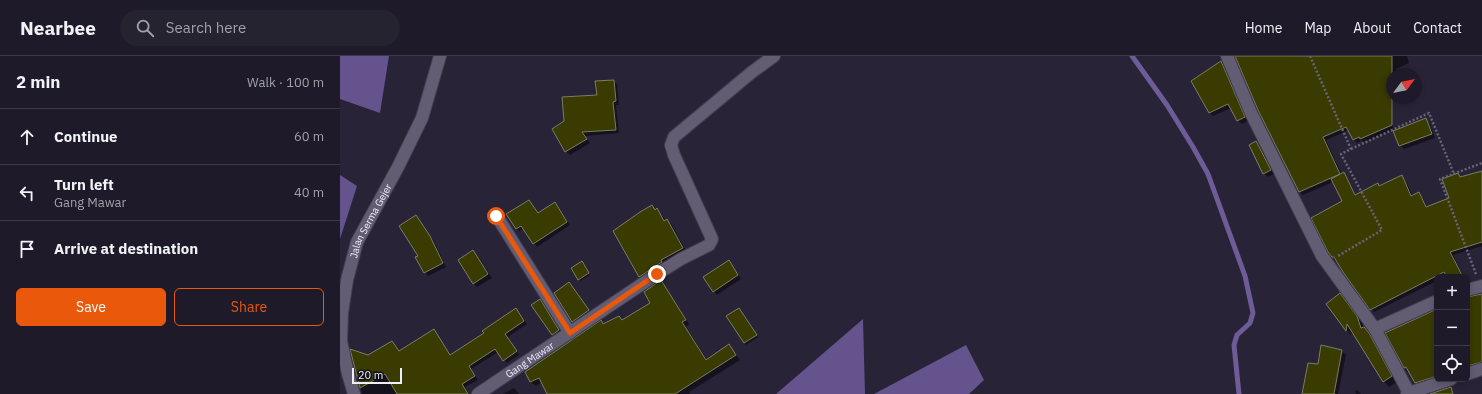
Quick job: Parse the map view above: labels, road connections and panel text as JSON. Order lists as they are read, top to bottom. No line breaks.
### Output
{"streets":{"street":["Jalan Serma Gejer","Gang Mawar"]},"scale_bar":"20 m","north":"top right","page":{"header":"Nearbee","search":"Search here","nav":["Home","Map","About","Contact"],"heading":["2 min","Walk · 100 m"],"list":[["Continue","60 m"],["Turn left","Gang Mawar","40 m"],"Arrive at destination"],"map_buttons":["+","−"],"buttons":["Save","Share"],"scale":"20 m"}}
